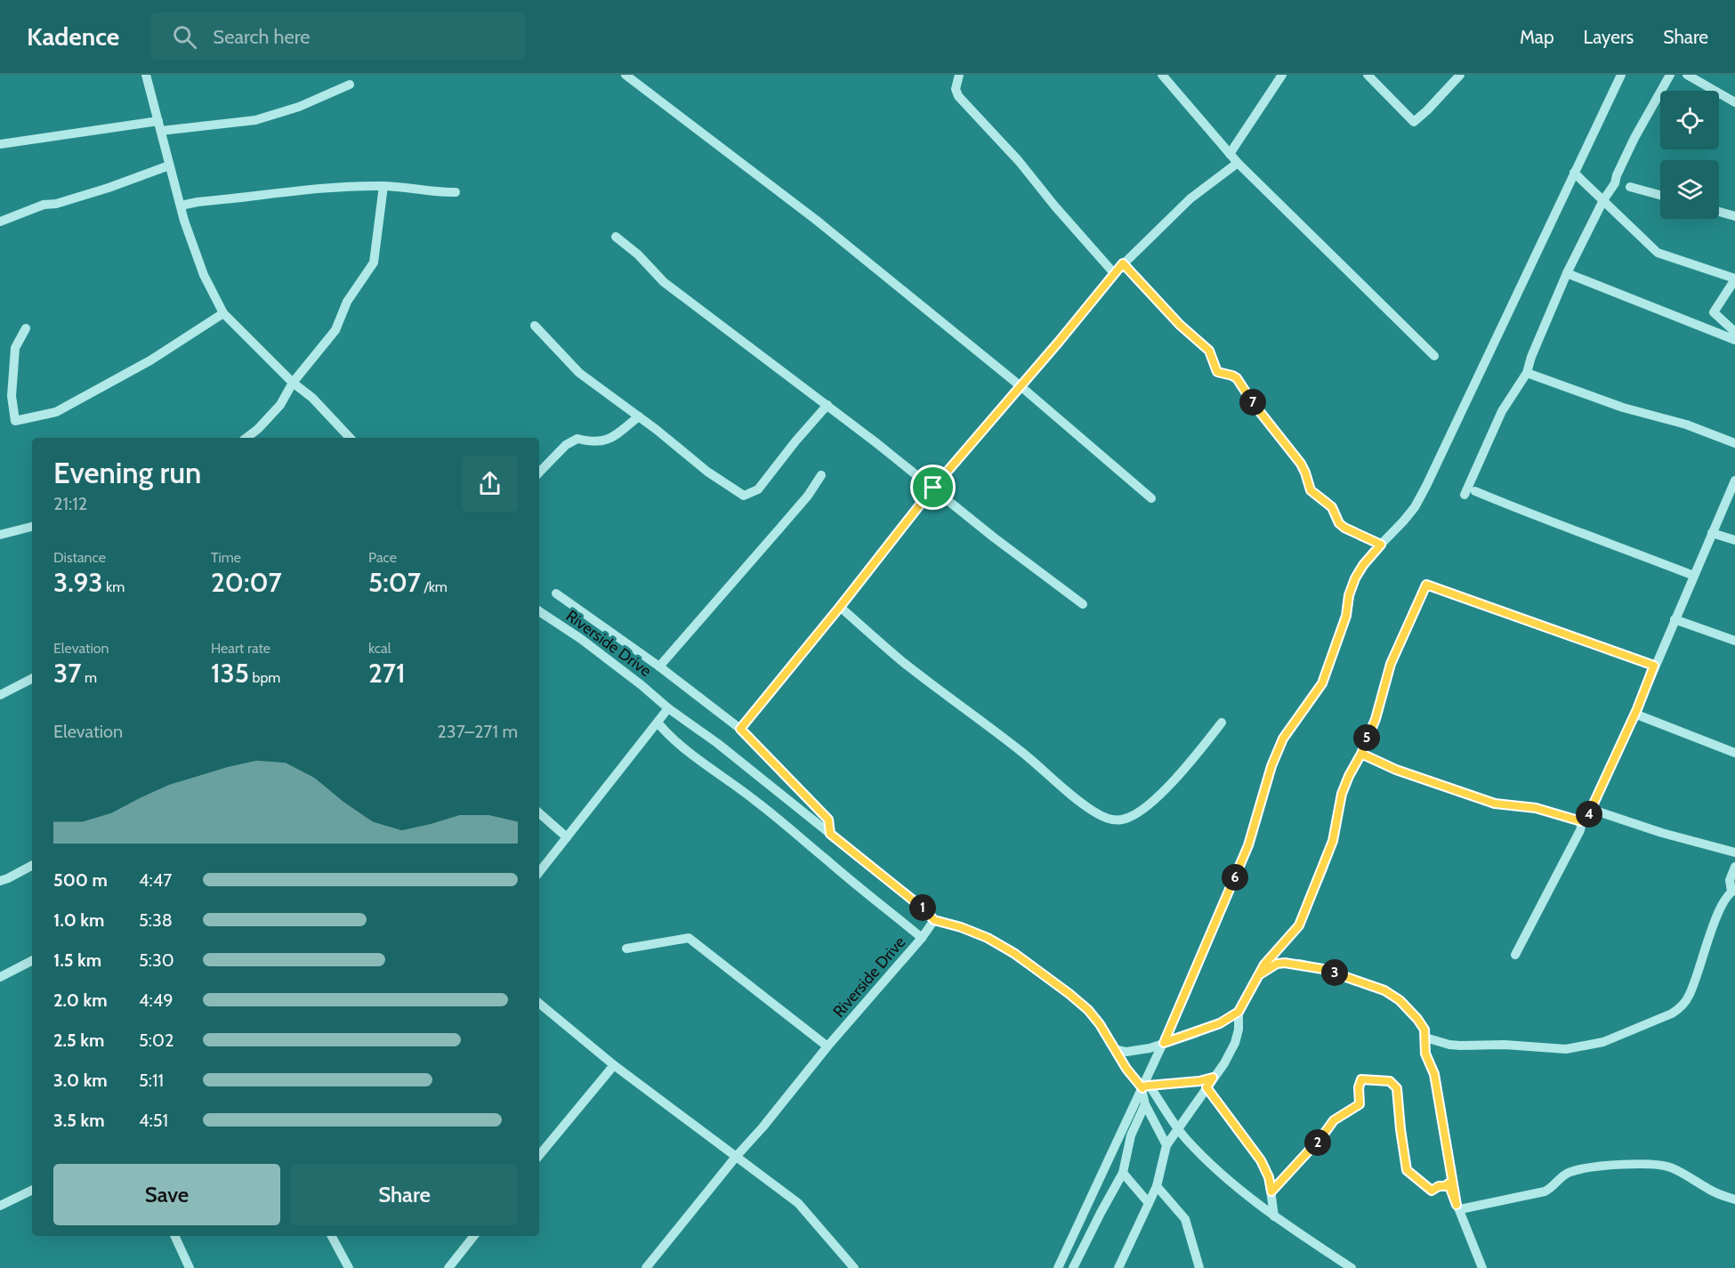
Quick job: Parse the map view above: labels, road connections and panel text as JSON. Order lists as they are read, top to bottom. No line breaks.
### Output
{"streets":{"street":["Riverside Drive"]},"page":{"header":"Kadence","search":"Search here","nav":["Map","Layers","Share"],"pins":["7","5","4","6","1","3","2"],"heading":["Evening run","21:12"],"stats":[["Distance","3.93 km"],["Time","20:07"],["Pace","5:07 /km"],["Elevation","37 m"],["Heart rate","135 bpm"],["kcal","271"]],"chart":["Elevation","237–271 m"],"list":[{"name":"500 m","note":"4:47"},{"name":"1.0 km","note":"5:38"},{"name":"1.5 km","note":"5:30"},{"name":"2.0 km","note":"4:49"},{"name":"2.5 km","note":"5:02"},{"name":"3.0 km","note":"5:11"},{"name":"3.5 km","note":"4:51"}],"buttons":["Save","Share"]}}
